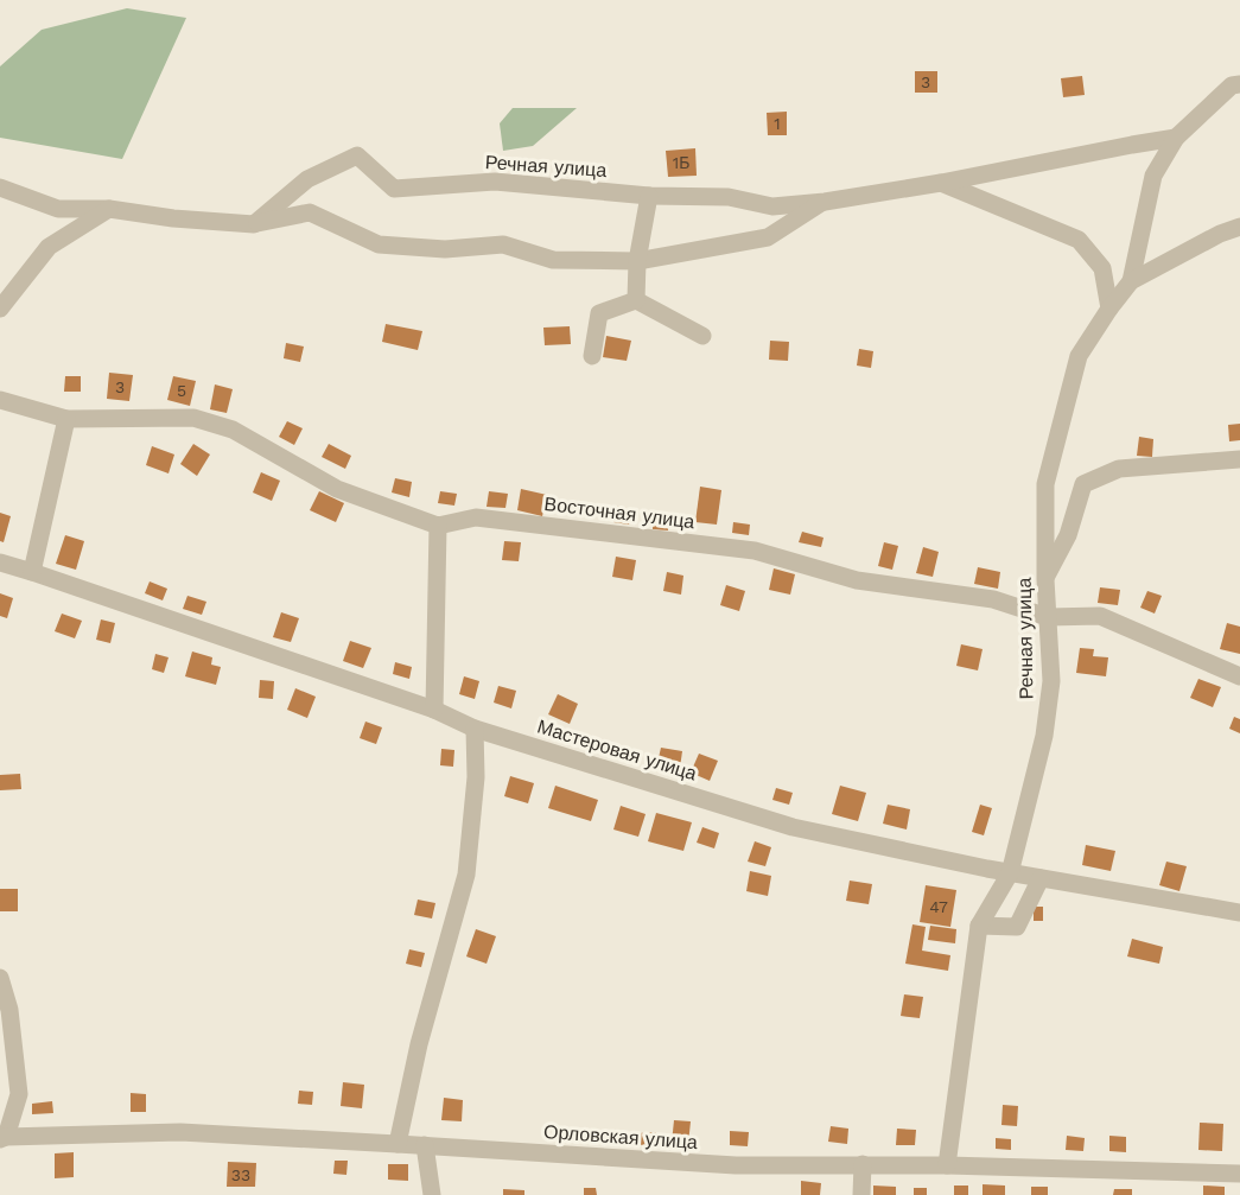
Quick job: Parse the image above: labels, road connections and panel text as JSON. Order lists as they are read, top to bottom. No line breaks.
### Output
{"streets":{"street":["Речная улица","Восточная улица","Мастеровая улица","Орловская улица"]},"crossings":[["Речная улица","Восточная улица"],["Речная улица","Мастеровая улица"],["Речная улица","Орловская улица"]],"house_numbers":["3","1","1Б","3","5","47","33"]}
